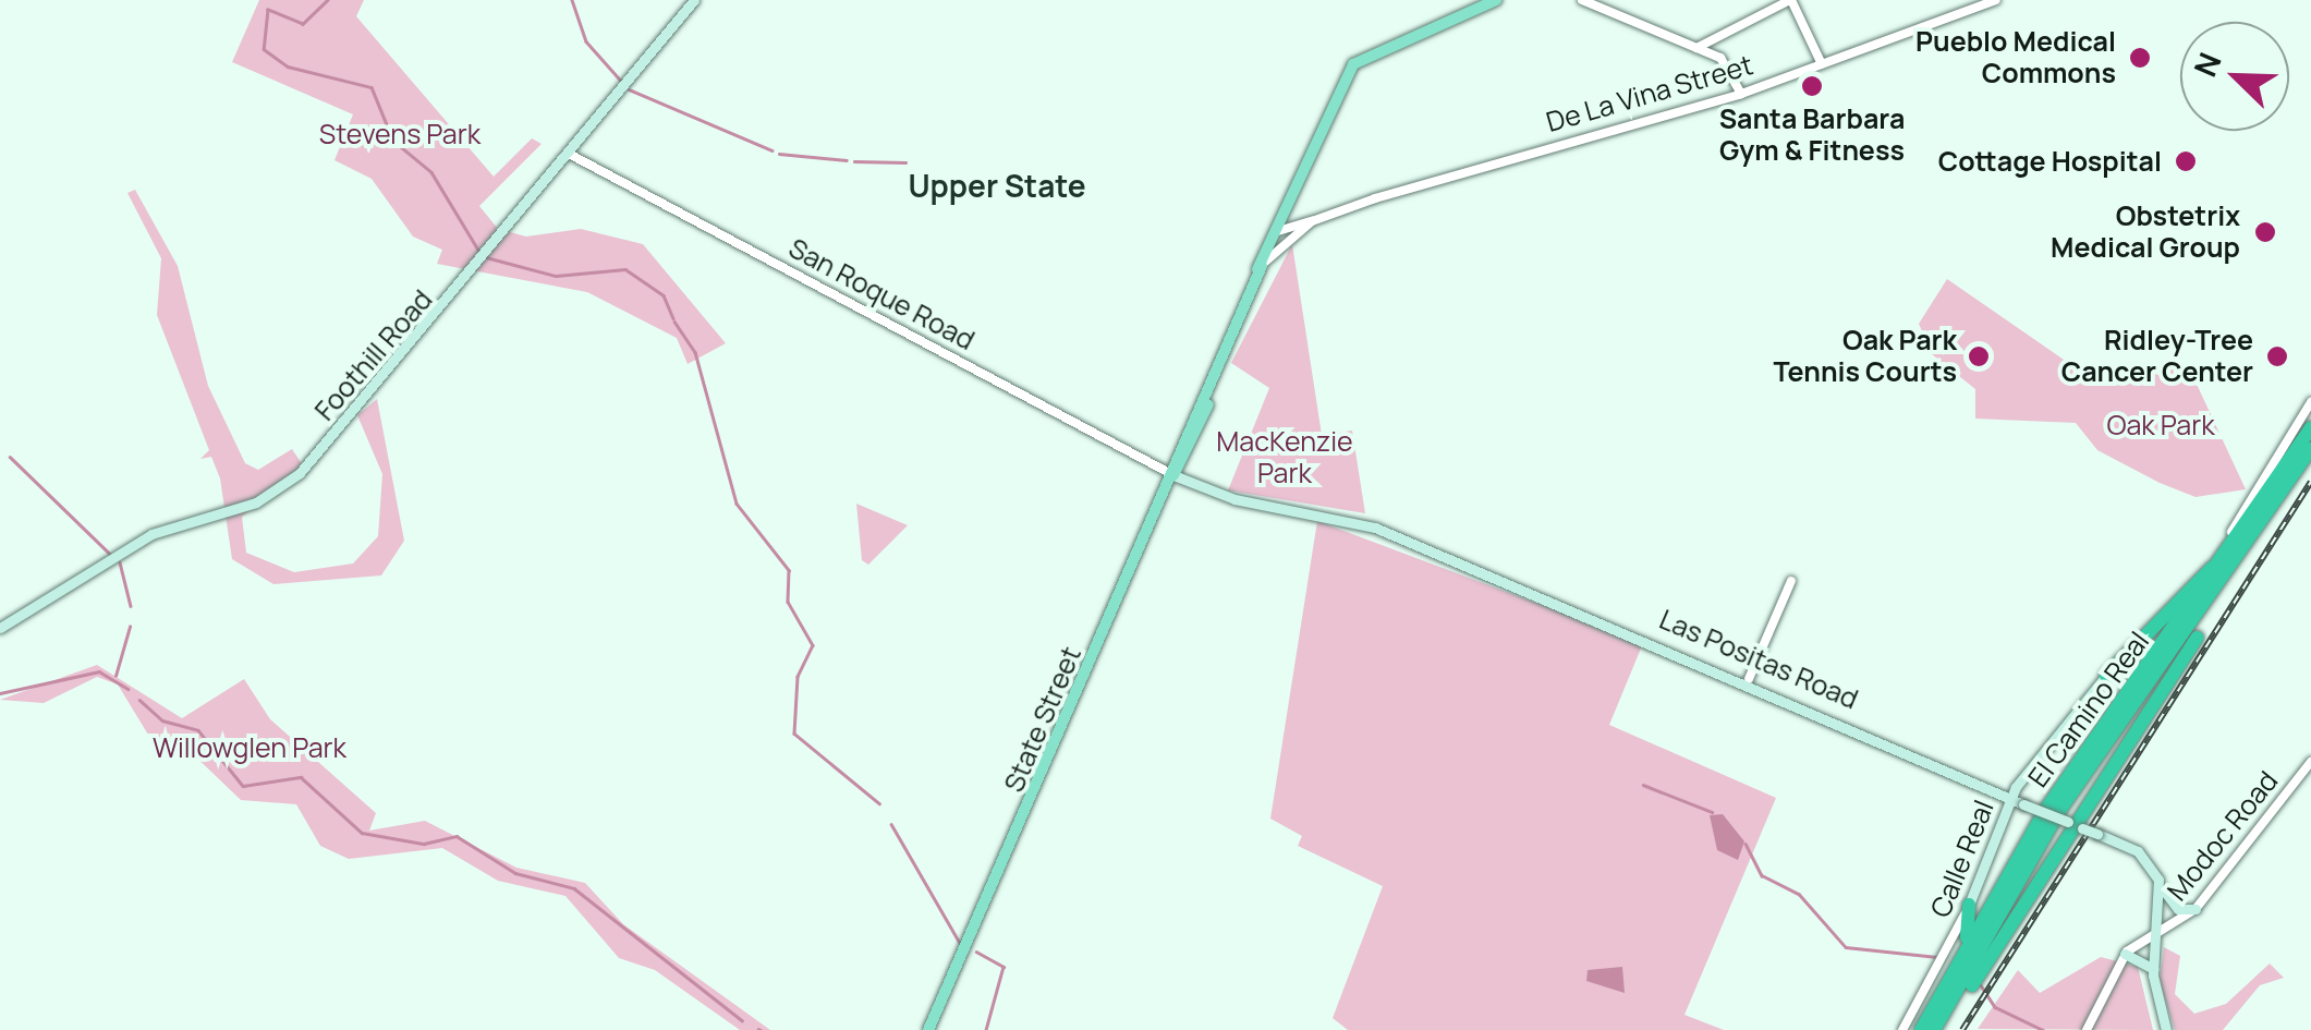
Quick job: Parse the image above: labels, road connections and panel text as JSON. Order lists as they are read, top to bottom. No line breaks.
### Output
{"streets":{"highway":["El Camino Real"],"main road":["Foothill Road","Las Positas Road","State Street","Calle Real"],"street":["De La Vina Street","San Roque Road","Modoc Road"]},"crossings":[["De La Vina Street","State Street"],["San Roque Road","Foothill Road"],["San Roque Road","Las Positas Road"],["San Roque Road","State Street"],["Las Positas Road","State Street"],["Las Positas Road","Modoc Road"],["Las Positas Road","Calle Real"]],"districts":["Upper State"],"parks":["Stevens Park","Oak Park","MacKenzie Park","Willowglen Park"],"places":["Pueblo Medical Commons","Santa Barbara Gym & Fitness","Cottage Hospital","Obstetrix Medical Group","Oak Park Tennis Courts","Ridley-Tree Cancer Center"],"north":"top left"}
